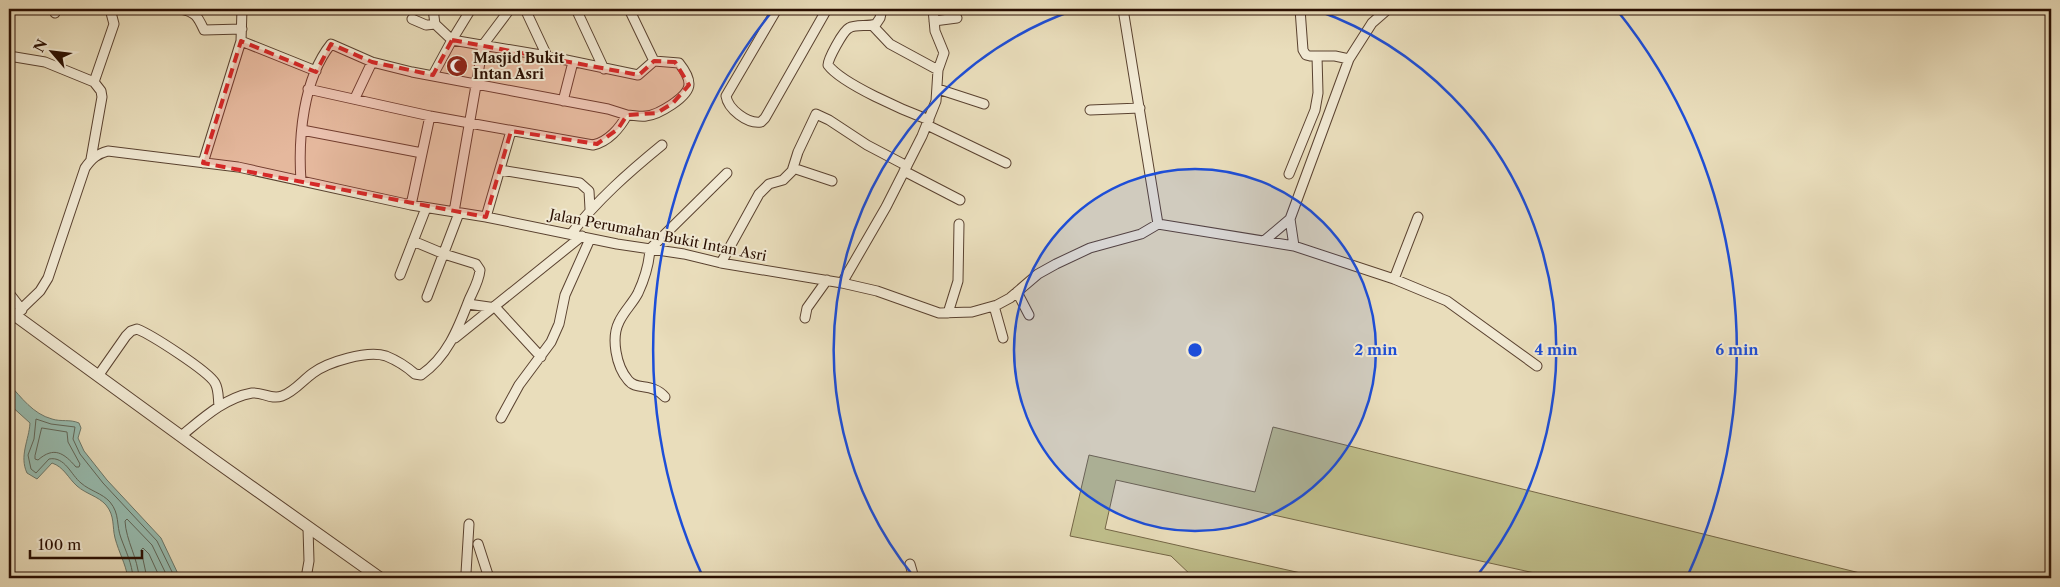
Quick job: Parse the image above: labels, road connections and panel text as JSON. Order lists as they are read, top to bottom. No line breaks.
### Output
{"streets":{"street":["Jalan Perumahan Bukit Intan Asri"]},"places":{"mosque":["Masjid Bukit Intan Asri"]},"scale_bar":"100 m","north":"top left","rings":["2 min","4 min","6 min"]}
